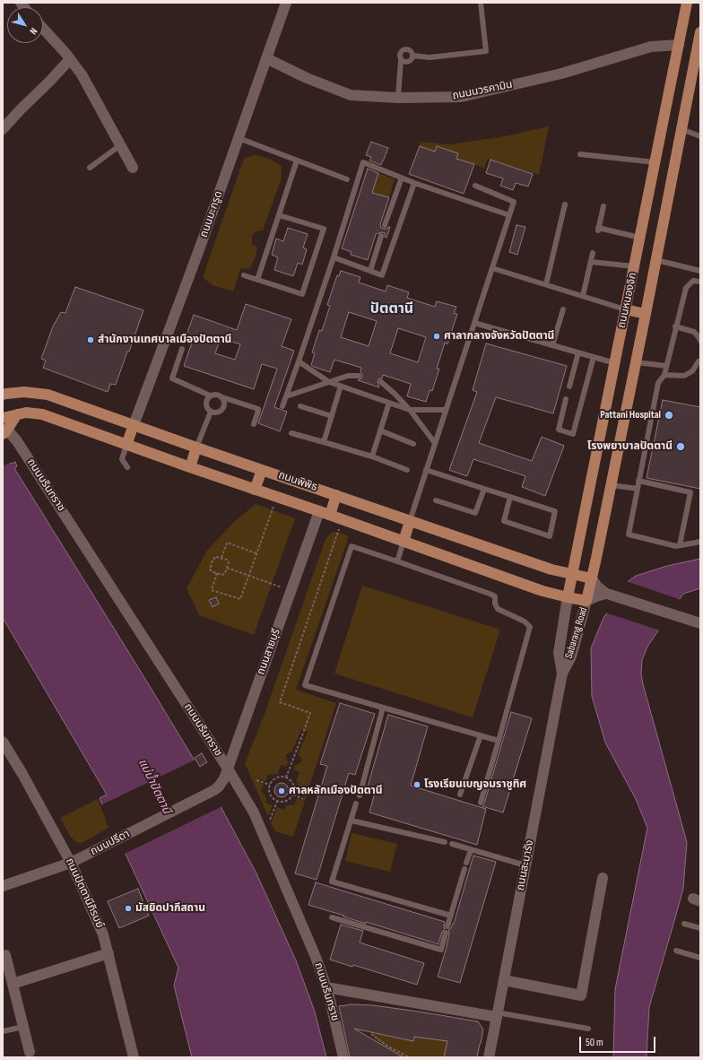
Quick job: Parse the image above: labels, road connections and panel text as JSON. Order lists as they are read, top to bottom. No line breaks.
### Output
{"streets":{"main road":["ถนนหนองจิก","ถนนพิพิธ"],"street":["ถนนนวรคามิน","ถนนมะกรูด","ถนนนรินทราช","Sabarang Road","ถนนสายบุรี","ถนนปรีดา","ถนนสะบารัง","ถนนปัตตานีภิรมย์"]},"crossings":[["ถนนนวรคามิน","ถนนมะกรูด"],["ถนนนวรคามิน","ถนนหนองจิก"],["ถนนมะกรูด","ถนนพิพิธ"],["ถนนหนองจิก","ถนนพิพิธ"],["ถนนหนองจิก","Sabarang Road"],["ถนนพิพิธ","Sabarang Road"],["ถนนพิพิธ","ถนนสายบุรี"],["ถนนนรินทราช","ถนนสายบุรี"],["Sabarang Road","ถนนสะบารัง"],["ถนนสายบุรี","ถนนปรีดา"],["ถนนปรีดา","ถนนปัตตานีภิรมย์"]],"districts":["ปัตตานี"],"water":["แม่น้ำปัตตานี"],"places":["ศาลากลางจังหวัดปัตตานี","สำนักงานเทศบาลเมืองปัตตานี","Pattani Hospital","โรงพยาบาลปัตตานี","โรงเรียนเบญจมราชูทิศ","ศาลหลักเมืองปัตตานี","มัสยิดปากีสถาน"],"scale_bar":"50 m","north":"bottom right"}
